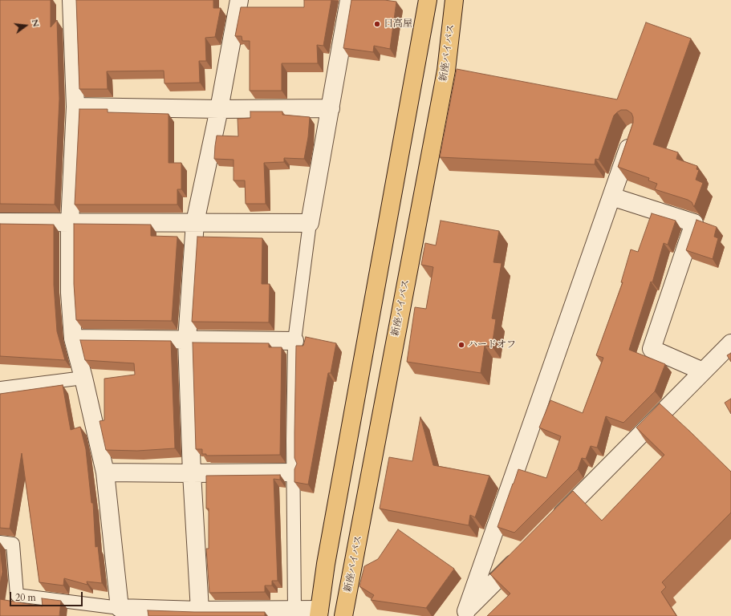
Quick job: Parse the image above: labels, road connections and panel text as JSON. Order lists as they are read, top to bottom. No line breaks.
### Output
{"streets":{"highway":["新座バイパス"]},"places":["日高屋","ハードオフ"],"scale_bar":"20 m","north":"right"}
